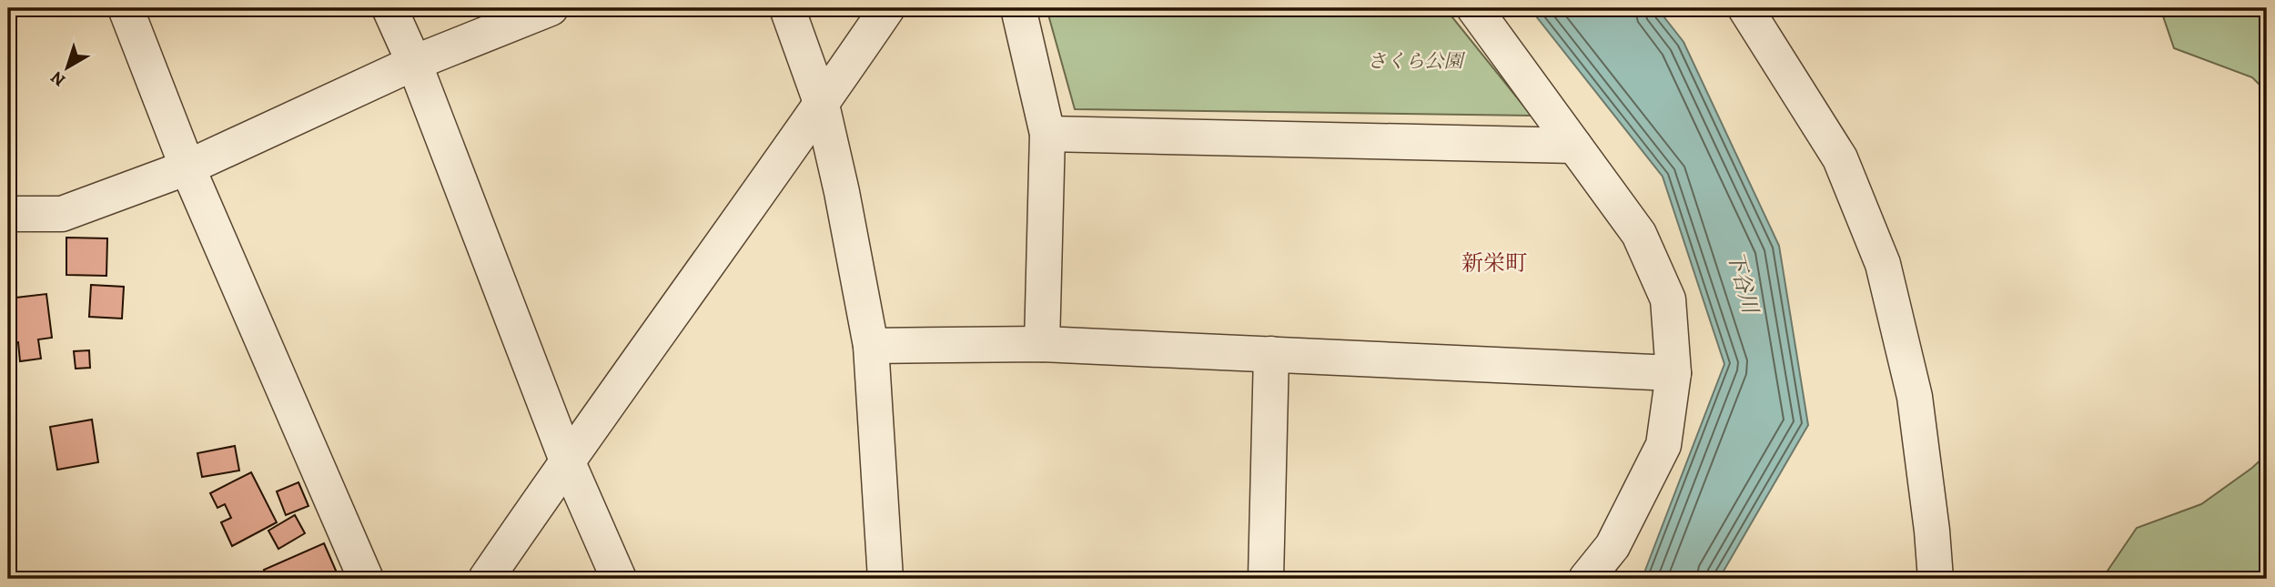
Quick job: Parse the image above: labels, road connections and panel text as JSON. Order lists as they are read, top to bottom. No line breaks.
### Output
{"districts":["新栄町"],"water":["下谷川"],"parks":["さくら公園"],"north":"bottom left"}
